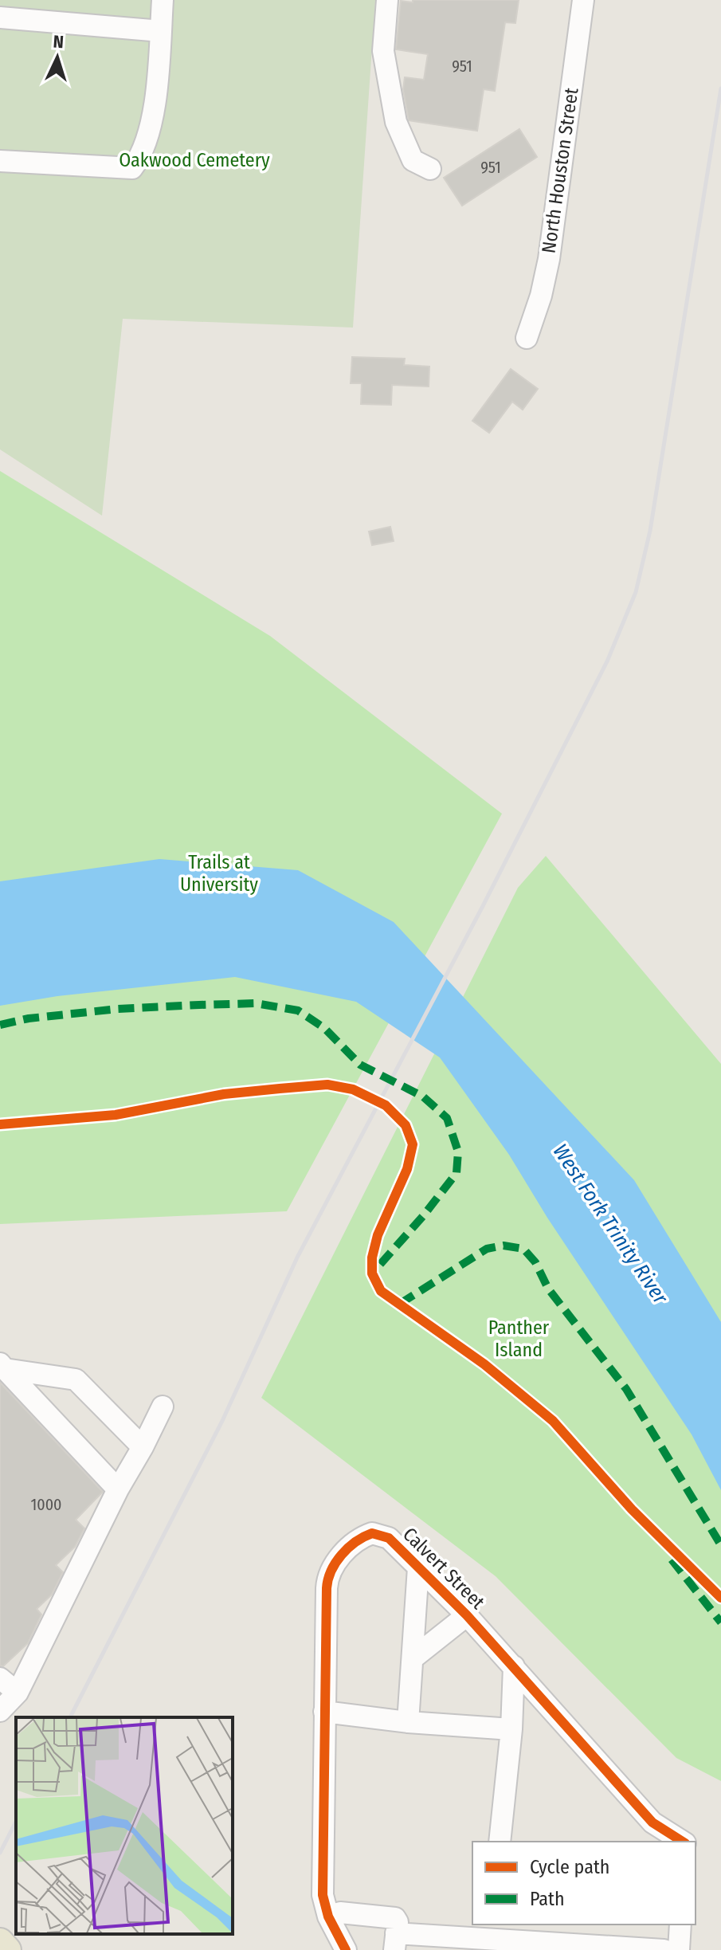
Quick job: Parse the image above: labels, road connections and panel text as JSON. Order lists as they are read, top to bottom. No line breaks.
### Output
{"streets":{"street":["North Houston Street","Calvert Street"]},"water":["West Fork Trinity River"],"parks":["Oakwood Cemetery","Trails at University","Panther Island"],"house_numbers":["951","951","1000"],"legend":["Cycle path","Path"],"north":"top"}
